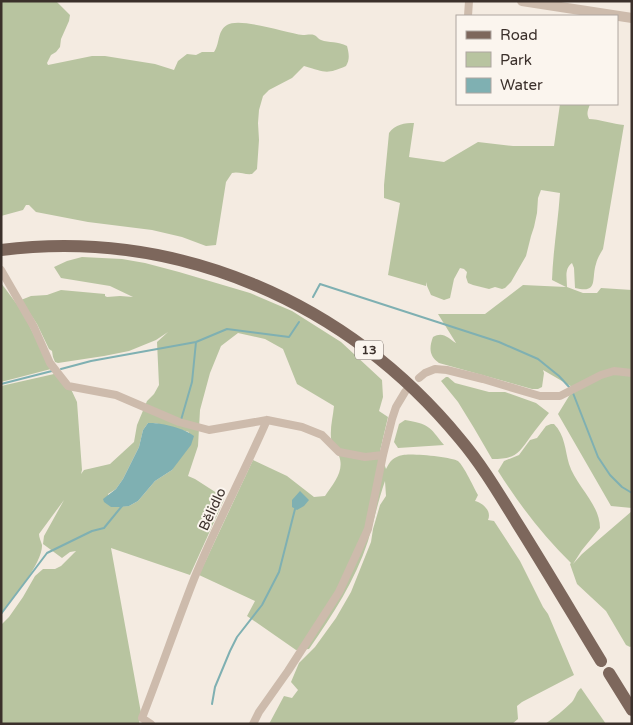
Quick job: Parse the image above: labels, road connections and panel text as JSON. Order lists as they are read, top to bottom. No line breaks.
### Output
{"streets":{"main road":["13"],"street":["Bělidlo"]},"legend":["Road","Park","Water"]}
